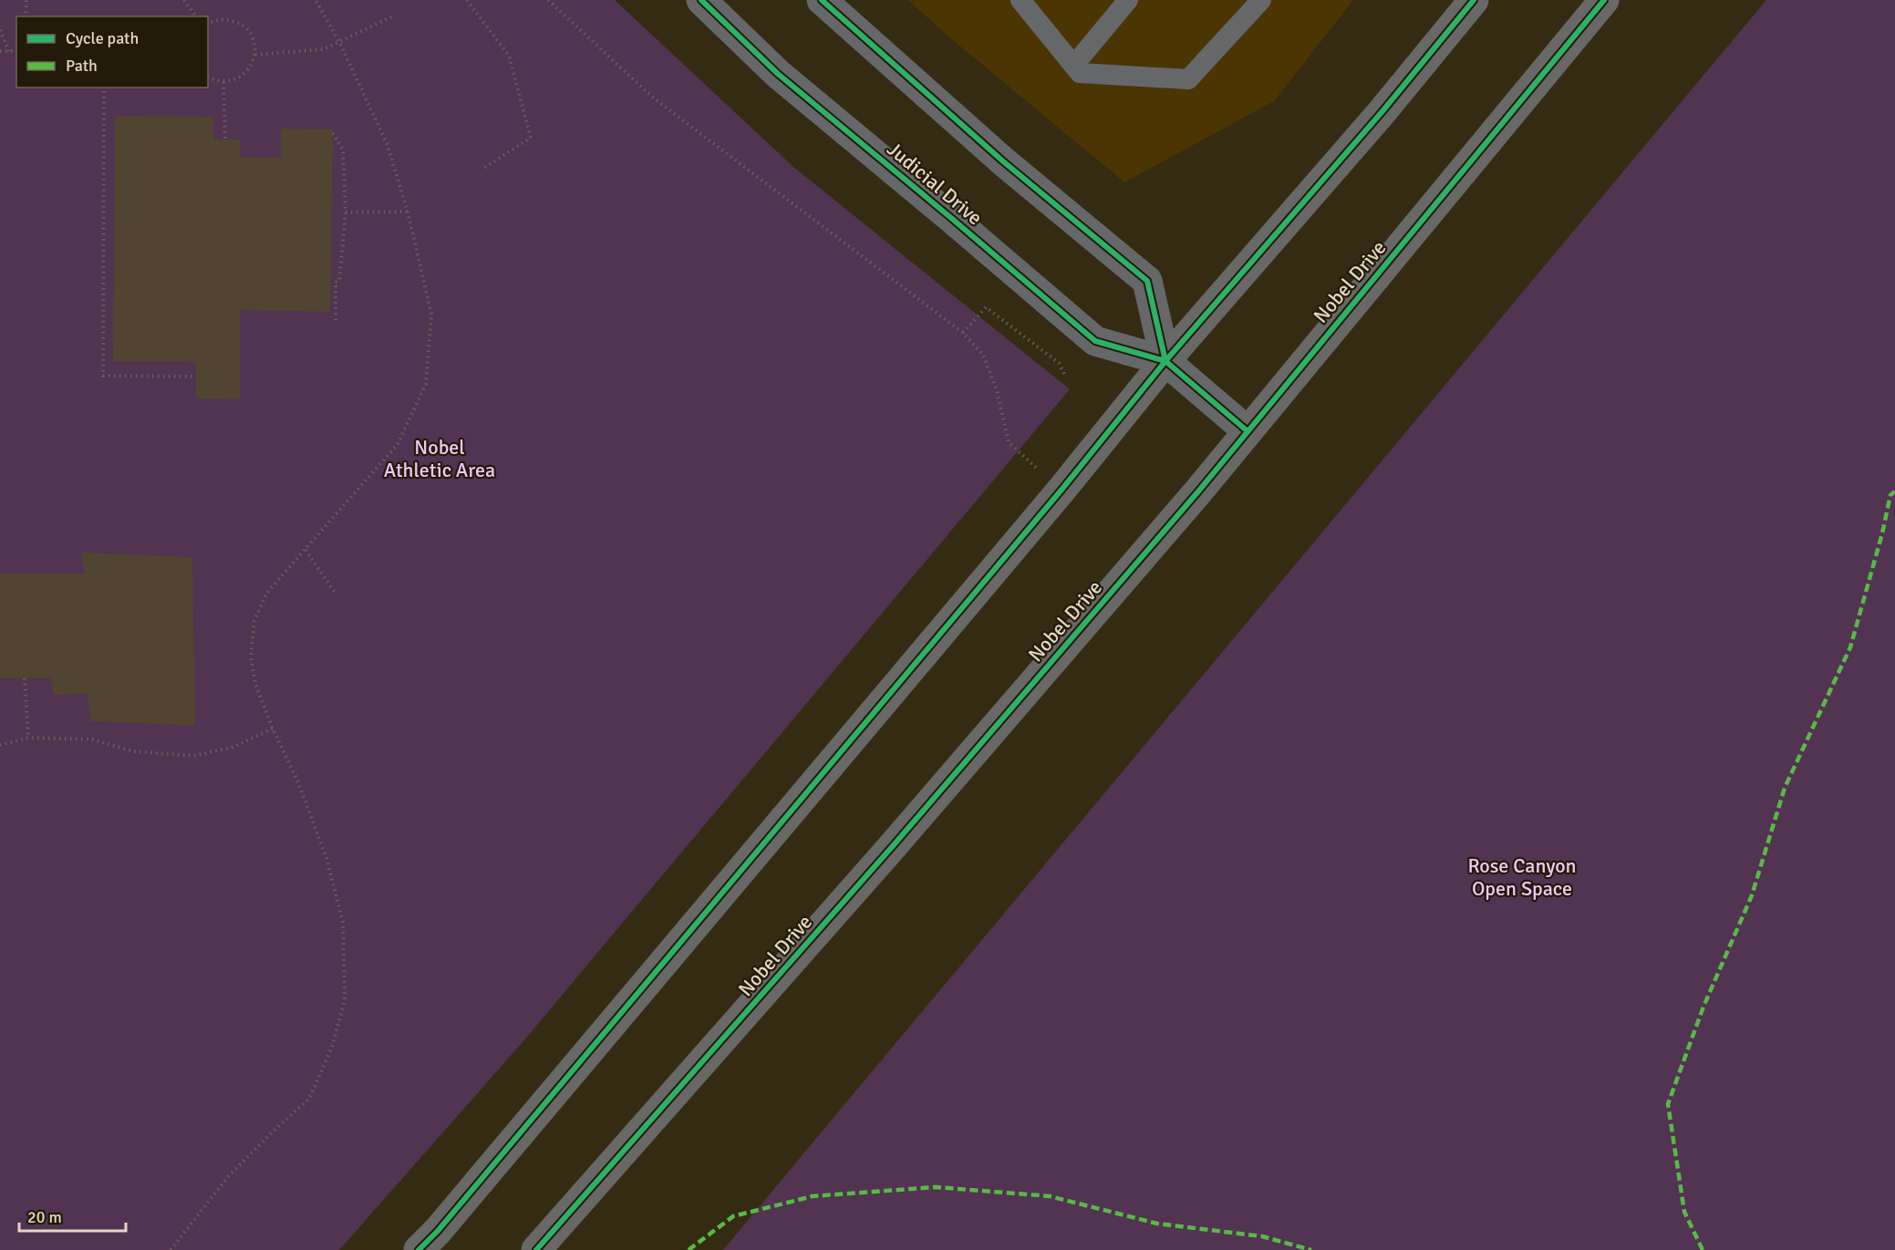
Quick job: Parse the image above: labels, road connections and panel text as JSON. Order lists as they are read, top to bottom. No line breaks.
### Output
{"streets":{"main road":["Nobel Drive"],"street":["Judicial Drive"]},"crossings":[["Judicial Drive","Nobel Drive"]],"parks":["Nobel Athletic Area","Rose Canyon Open Space"],"legend":["Cycle path","Path"],"scale_bar":"20 m"}
